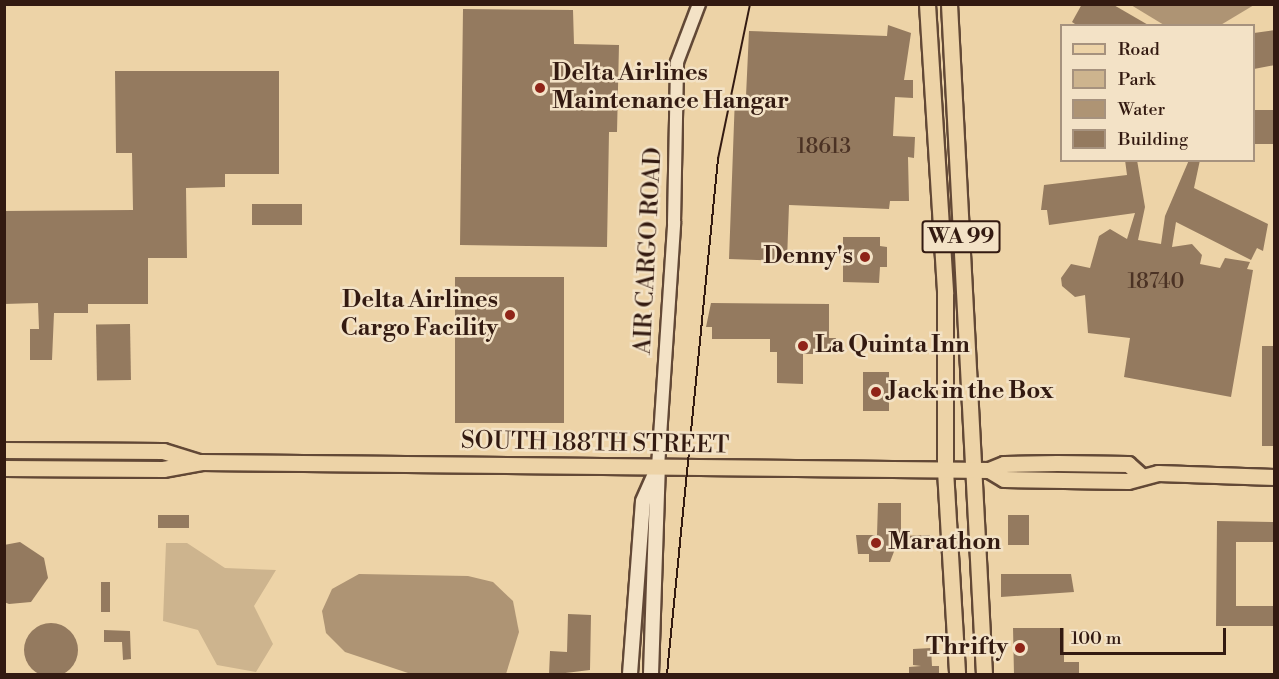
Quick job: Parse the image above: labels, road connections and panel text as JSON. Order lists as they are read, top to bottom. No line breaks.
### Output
{"streets":{"main road":["WA 99","SOUTH 188TH STREET"],"street":["AIR CARGO ROAD"]},"crossings":[["WA 99","SOUTH 188TH STREET"],["AIR CARGO ROAD","SOUTH 188TH STREET"]],"places":["Delta Airlines Maintenance Hangar","Denny's","Delta Airlines Cargo Facility","La Quinta Inn","Jack in the Box","Marathon","Thrifty"],"house_numbers":["18613","18740"],"legend":["Road","Park","Water","Building"],"scale_bar":"100 m"}
